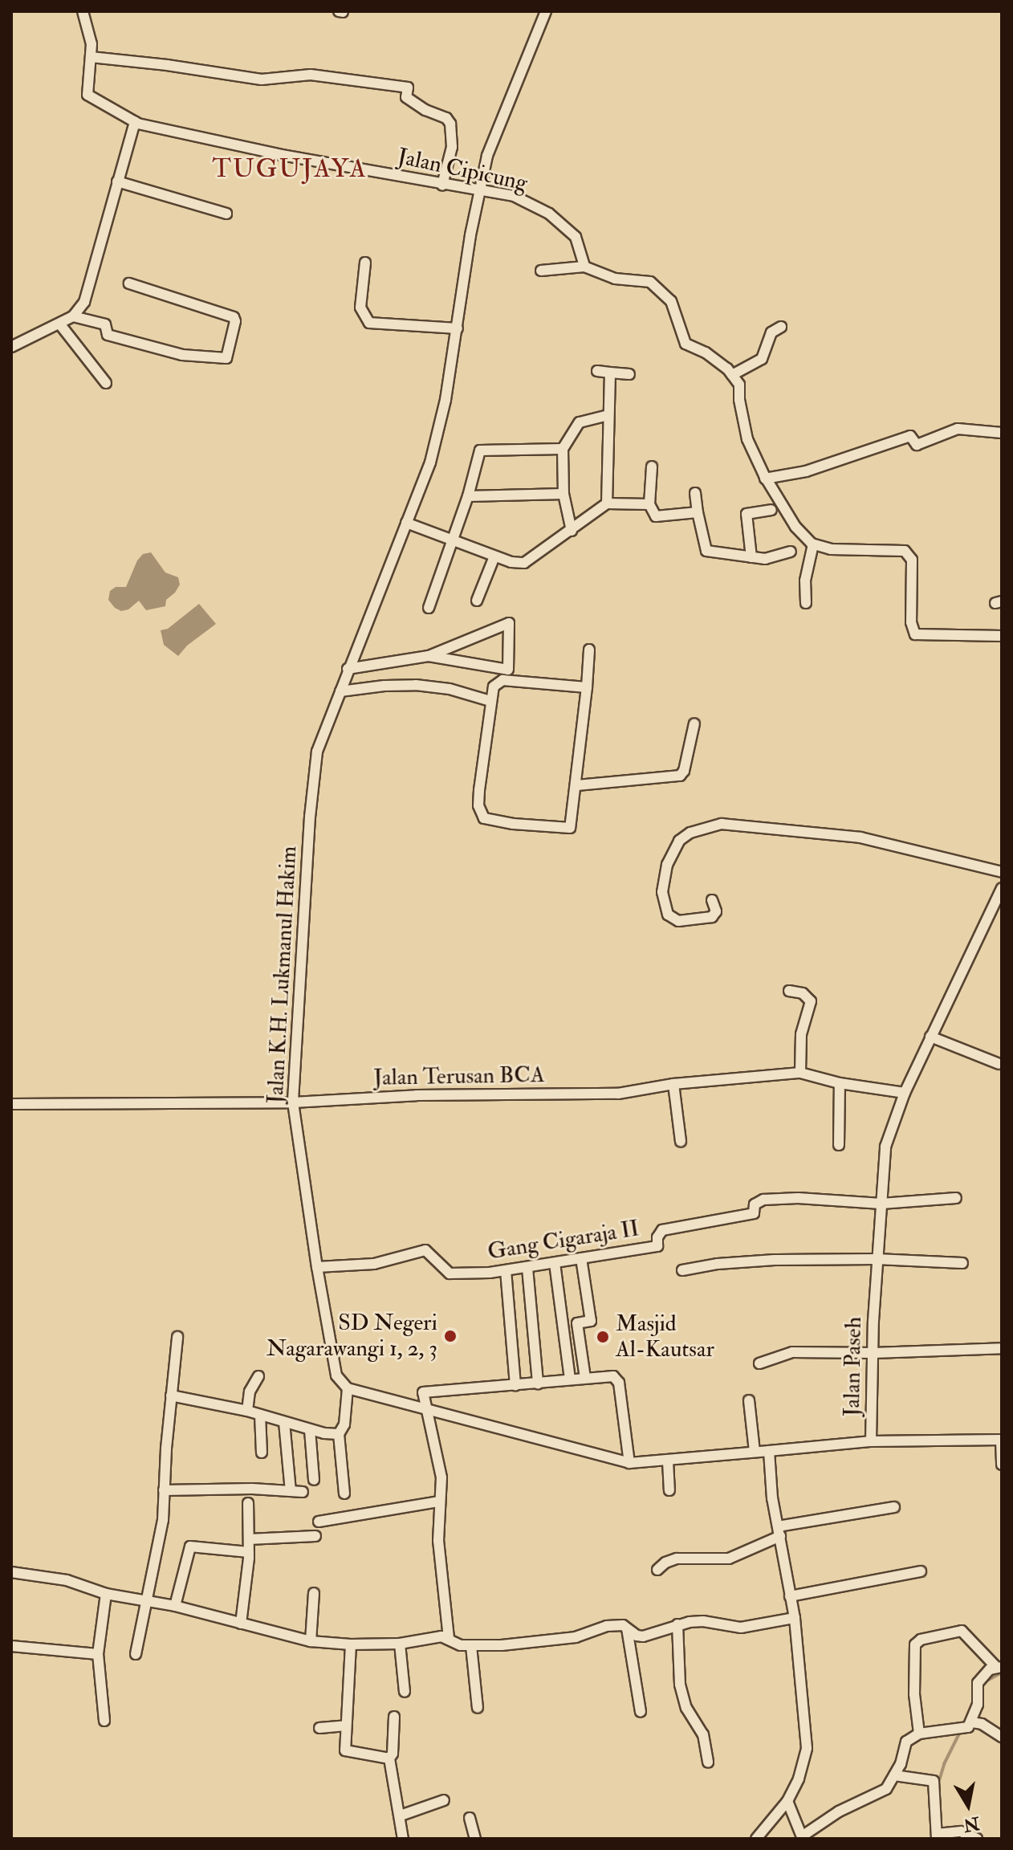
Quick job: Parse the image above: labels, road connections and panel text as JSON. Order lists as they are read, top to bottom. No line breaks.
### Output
{"streets":{"street":["Jalan Cipicung","Jalan K.H. Lukmanul Hakim","Jalan Terusan BCA","Gang Cigaraja II","Jalan Paseh"]},"crossings":[["Jalan Cipicung","Jalan K.H. Lukmanul Hakim"],["Jalan K.H. Lukmanul Hakim","Jalan Terusan BCA"],["Jalan K.H. Lukmanul Hakim","Gang Cigaraja II"],["Jalan Terusan BCA","Jalan Paseh"],["Gang Cigaraja II","Jalan Paseh"]],"districts":["TUGUJAYA"],"places":["SD Negeri Nagarawangi 1, 2, 3","Masjid Al-Kautsar"],"north":"bottom"}
